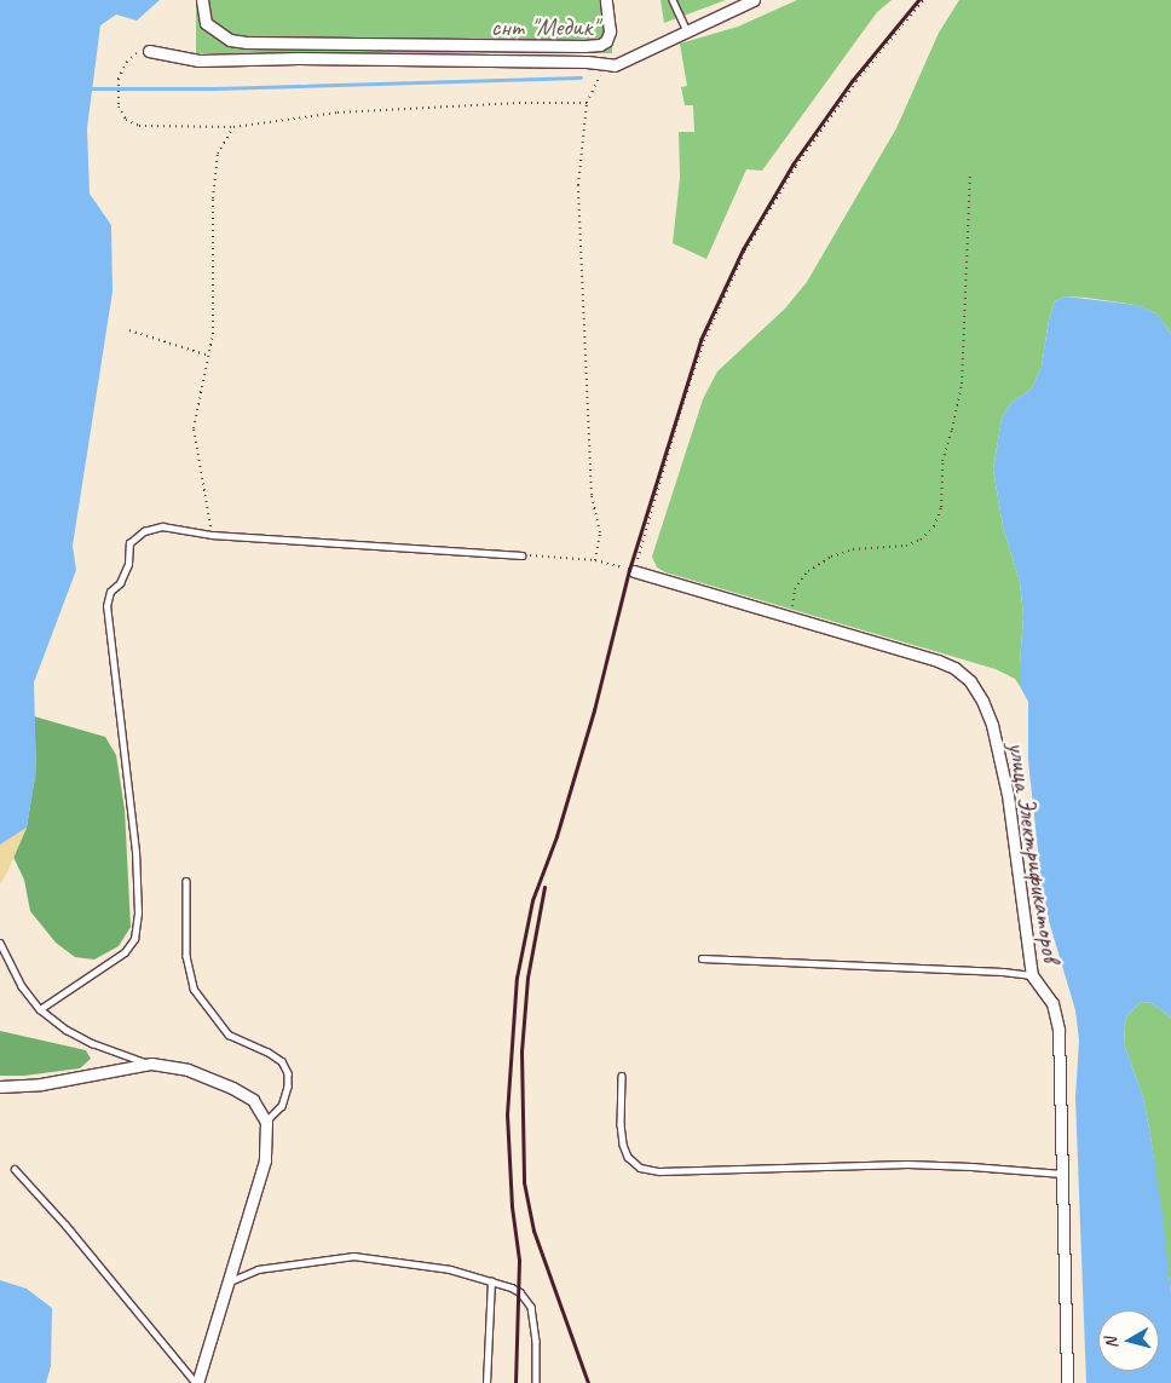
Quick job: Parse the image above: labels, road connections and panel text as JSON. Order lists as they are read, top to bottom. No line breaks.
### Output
{"streets":{"street":["улица Электрификаторов"]},"parks":["снт \"Медик\""],"north":"left"}
